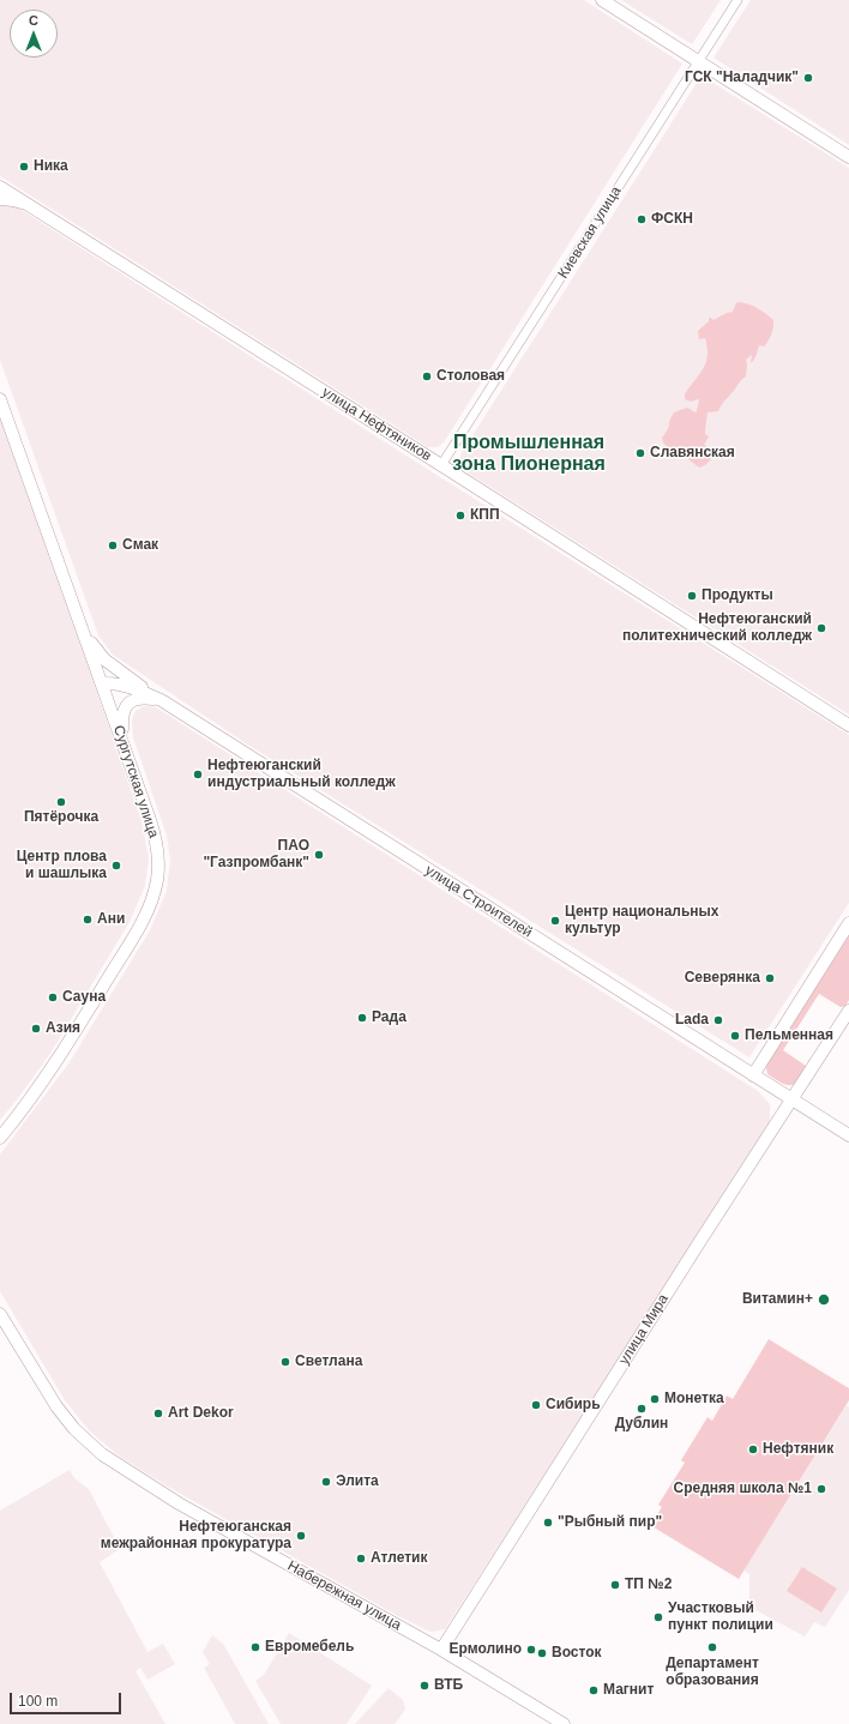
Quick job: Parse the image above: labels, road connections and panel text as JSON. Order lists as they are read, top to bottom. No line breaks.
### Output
{"streets":{"main road":["улица Нефтяников","Сургутская улица","улица Строителей","улица Мира","Набережная улица"],"street":["Киевская улица"]},"crossings":[["Киевская улица","улица Нефтяников"],["Сургутская улица","улица Строителей"],["улица Строителей","улица Мира"],["улица Мира","Набережная улица"]],"districts":["Промышленная зона Пионерная"],"places":["ГСК \"Наладчик\"","Ника","ФСКН","Столовая","Славянская","КПП","Смак","Продукты","Нефтеюганский политехнический колледж","Нефтеюганский индустриальный колледж","Пятёрочка","ПАО \"Газпромбанк\"","Центр плова и шашлыка","Ани","Центр национальных культур","Северянка","Сауна","Рада","Lada","Азия","Пельменная","Витамин+","Светлана","Монетка","Сибирь","Дублин","Art Dekor","Нефтяник","Элита","Средняя школа №1","\"Рыбный пир\"","Нефтеюганская межрайонная прокуратура","Атлетик","ТП №2","Участковый пункт полиции","Евромебель","Департамент образования","Ермолино","Восток","ВТБ","Магнит"],"scale_bar":"100 m","north":"top"}
